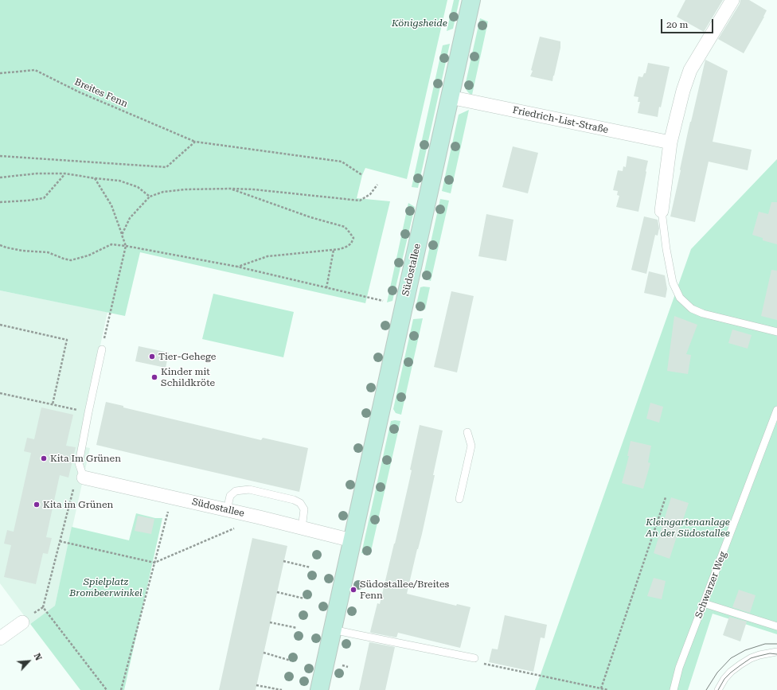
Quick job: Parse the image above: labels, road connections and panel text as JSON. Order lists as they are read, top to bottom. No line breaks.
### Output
{"streets":{"street":["Friedrich-List-Straße","Südostallee"],"lane":["Schwarzer Weg"],"path":["Breites Fenn"]},"crossings":[["Friedrich-List-Straße","Südostallee"]],"parks":["Königsheide","Kleingartenanlage An der Südostallee","Spielplatz Brombeerwinkel"],"places":["Tier-Gehege","Kinder mit Schildkröte","Kita Im Grünen","Kita im Grünen","Südostallee/Breites Fenn"],"scale_bar":"20 m","north":"top right"}
